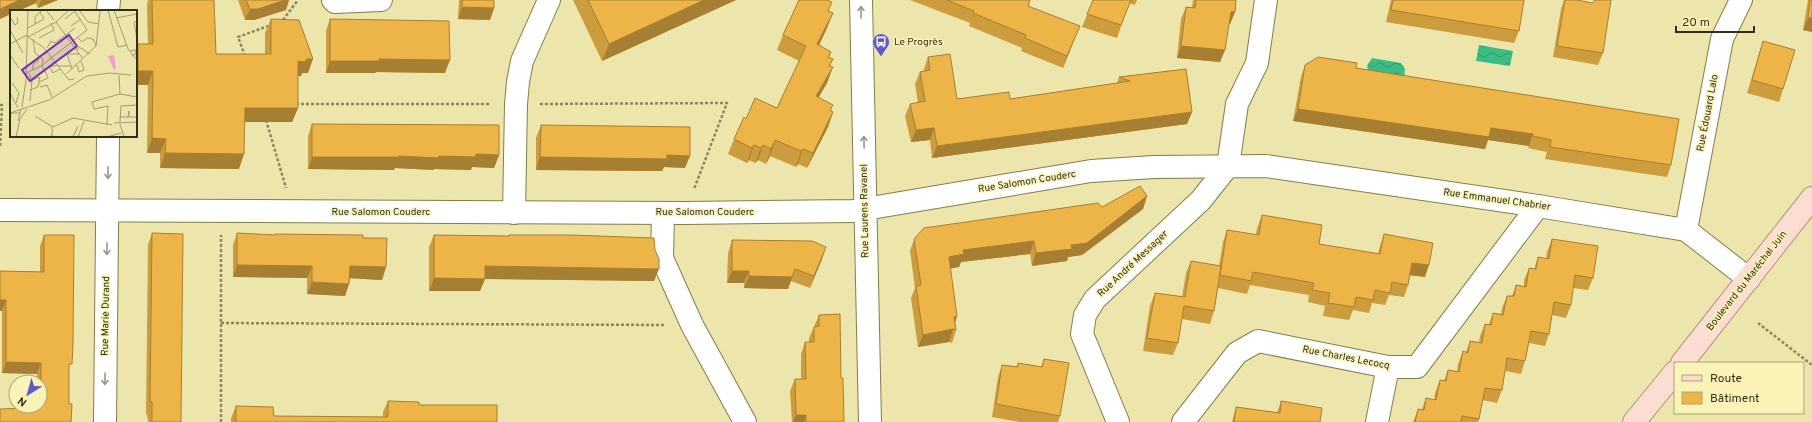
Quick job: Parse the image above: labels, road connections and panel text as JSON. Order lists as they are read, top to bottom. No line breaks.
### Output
{"streets":{"main road":["Boulevard du Maréchal Juin"],"street":["Rue Édouard Lalo","Rue Salomon Couderc","Rue Emmanuel Chabrier","Rue Laurens Ravanel","Rue André Messager","Rue Marie Durand","Rue Charles Lecocq"]},"crossings":[["Rue Édouard Lalo","Rue Emmanuel Chabrier"],["Rue Salomon Couderc","Rue Emmanuel Chabrier"],["Rue Salomon Couderc","Rue Laurens Ravanel"],["Rue Salomon Couderc","Rue André Messager"],["Rue Salomon Couderc","Rue Marie Durand"],["Rue Emmanuel Chabrier","Rue André Messager"],["Rue Emmanuel Chabrier","Boulevard du Maréchal Juin"],["Rue Emmanuel Chabrier","Rue Charles Lecocq"]],"one_way":["Rue Laurens Ravanel","Rue Marie Durand"],"places":{"bus stop":["Le Progrès"]},"legend":["Route","Bâtiment"],"scale_bar":"20 m","north":"bottom left"}
